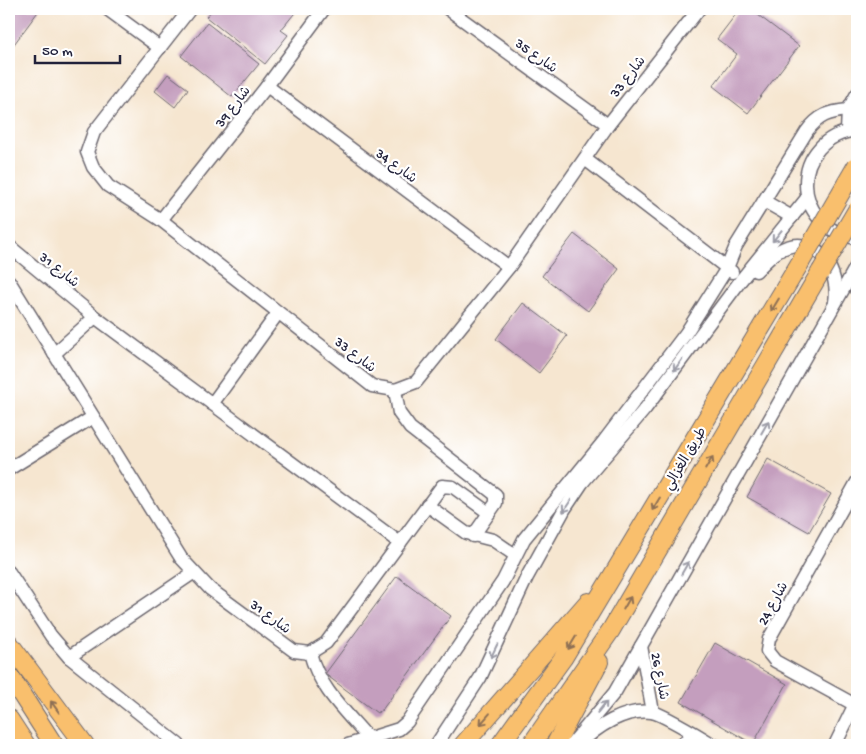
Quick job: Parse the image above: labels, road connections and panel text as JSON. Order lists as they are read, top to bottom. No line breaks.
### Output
{"streets":{"highway":["طريق الغزالي"],"street":["شارع 35","شارع 33","شارع 39","شارع 34","شارع 31","شارع 24","شارع 26"]},"crossings":[["شارع 35","شارع 33"],["شارع 33","شارع 39"],["شارع 33","شارع 34"],["شارع 39","شارع 34"]],"scale_bar":"50 m"}
